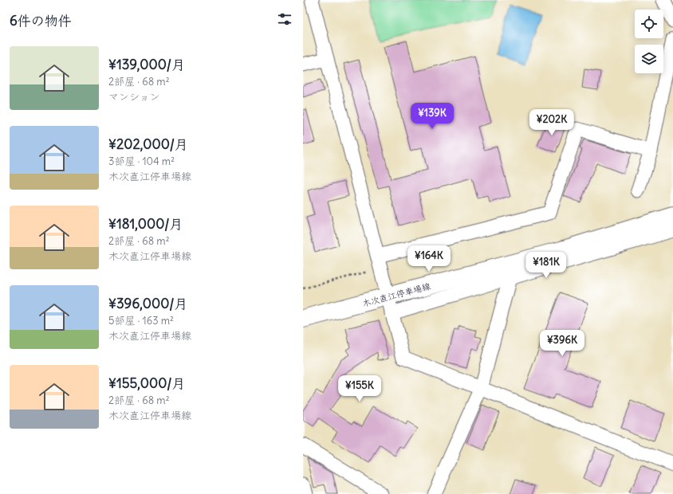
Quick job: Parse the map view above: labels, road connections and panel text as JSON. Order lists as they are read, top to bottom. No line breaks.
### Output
{"streets":{"main road":["木次直江停車場線"]},"page":{"heading":"6件の物件","list":[{"name":"¥139,000/月","note":"2部屋 · 68 m² · マンション"},{"name":"¥202,000/月","note":"3部屋 · 104 m² · 木次直江停車場線"},{"name":"¥181,000/月","note":"2部屋 · 68 m² · 木次直江停車場線"},{"name":"¥396,000/月","note":"5部屋 · 163 m² · 木次直江停車場線"},{"name":"¥155,000/月","note":"2部屋 · 68 m² · 木次直江停車場線"}],"price":["¥139K","¥202K","¥164K","¥181K","¥396K","¥155K"]}}
